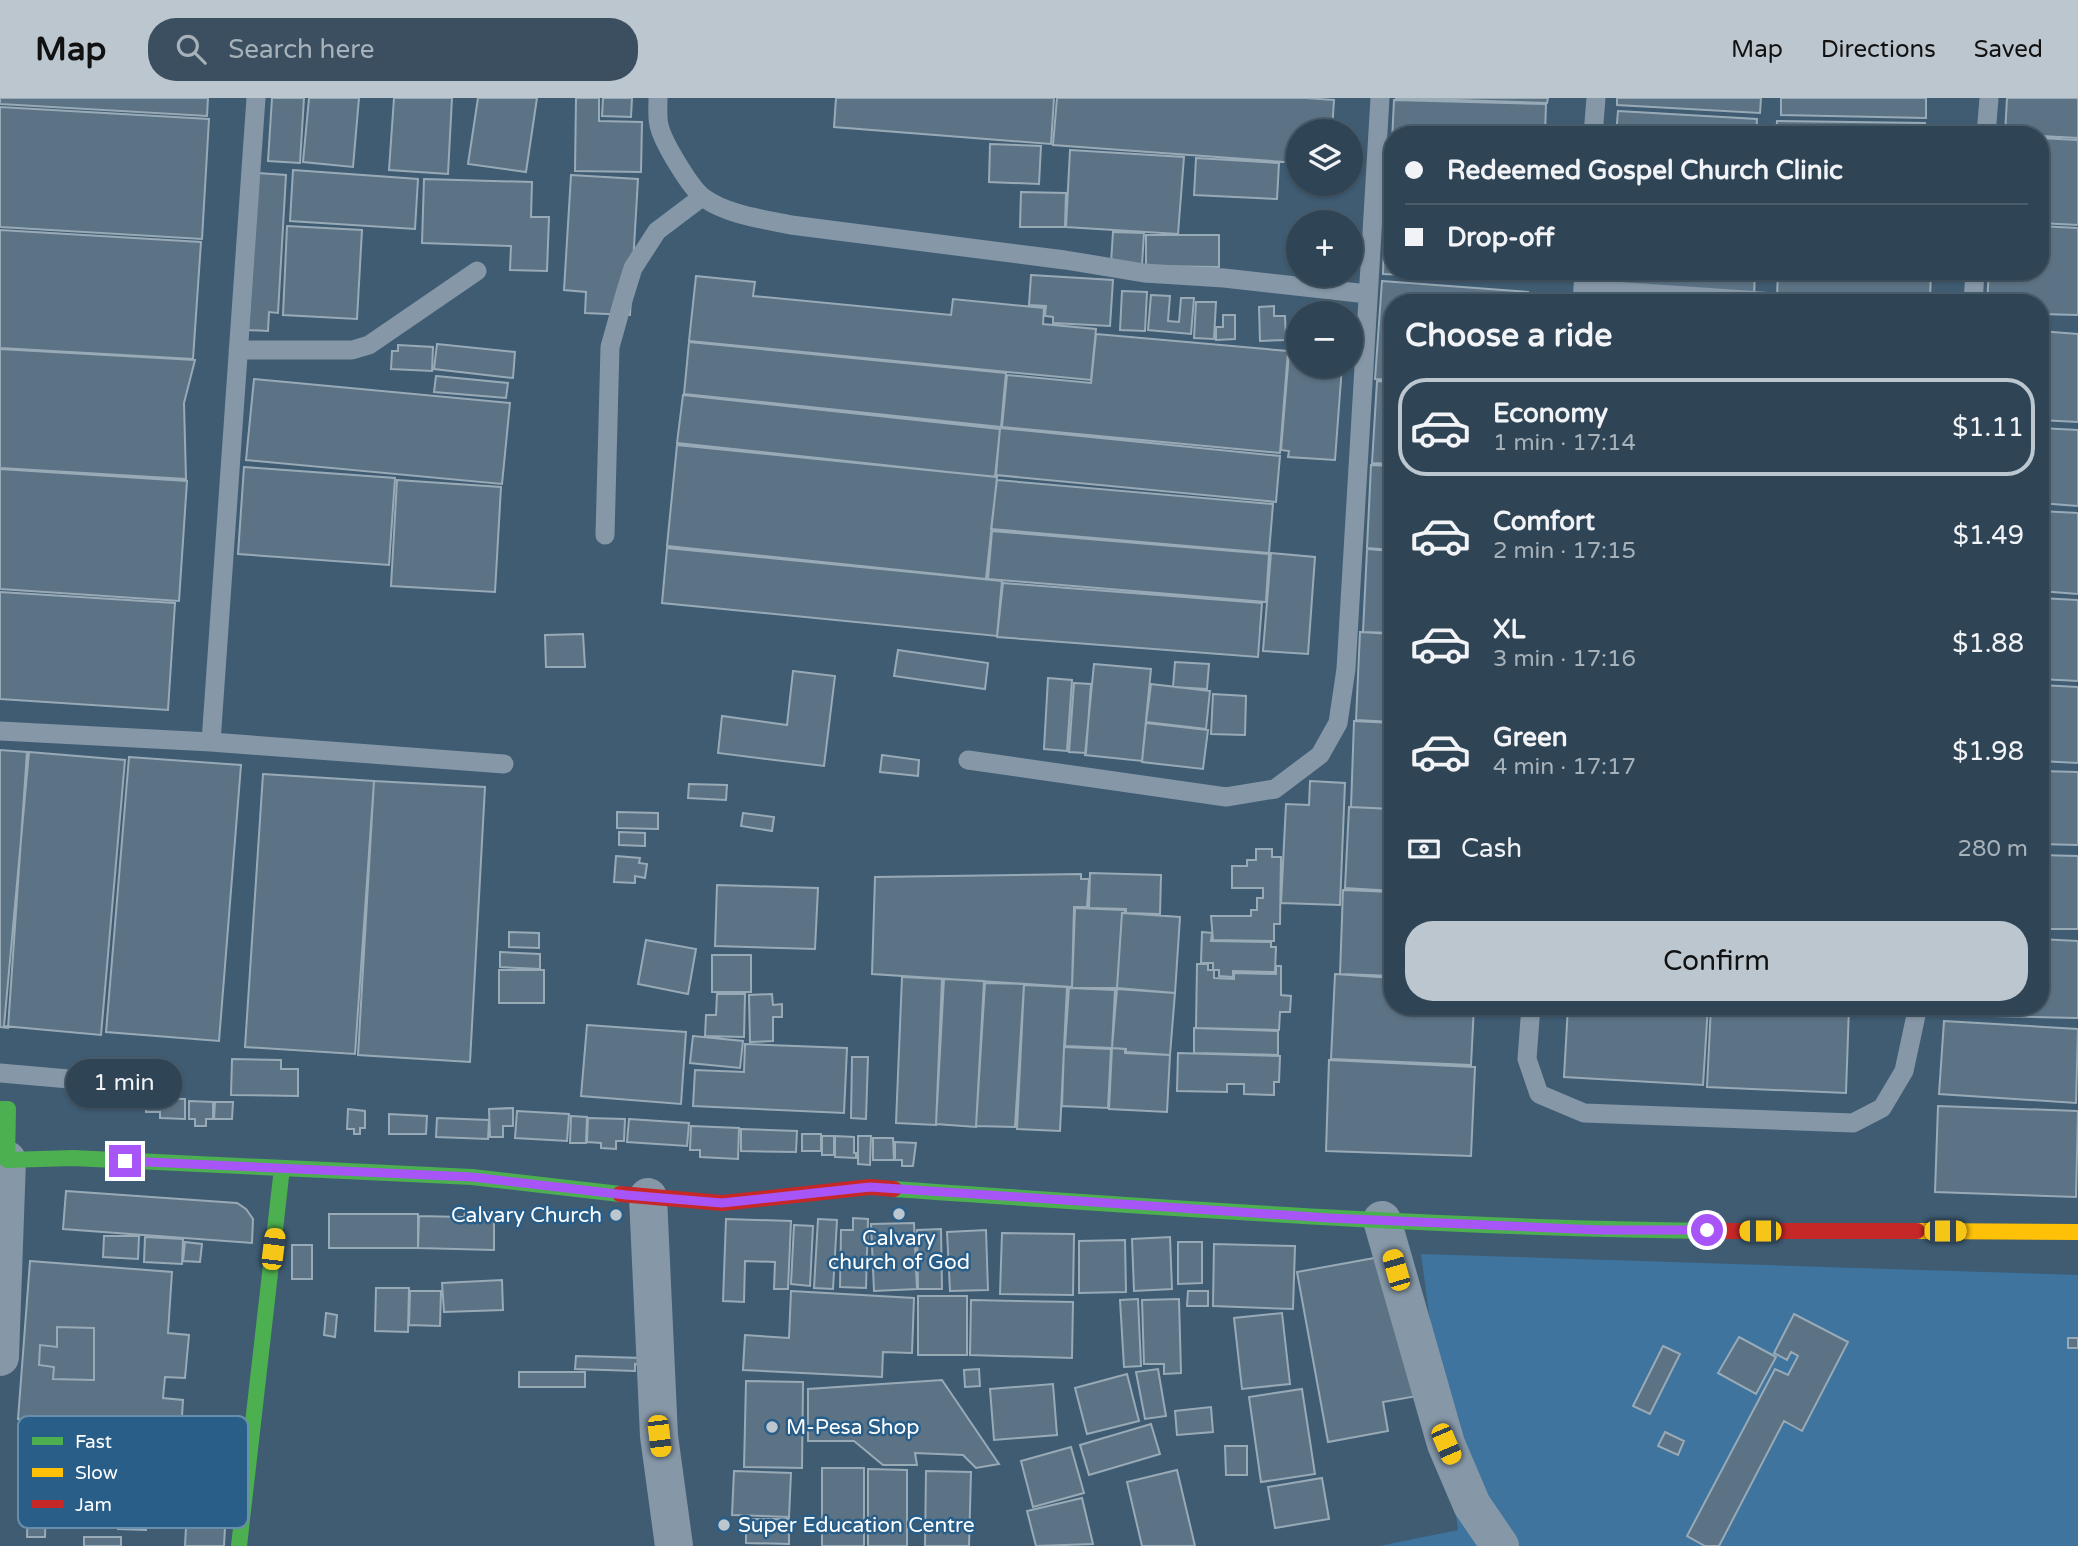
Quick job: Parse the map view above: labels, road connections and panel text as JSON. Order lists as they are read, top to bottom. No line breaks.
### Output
{"places":["Calvary church of God","Calvary Church","M-Pesa Shop","Super Education Centre"],"legend":["Fast","Slow","Jam"],"page":{"header":"Map","search":"Search here","nav":["Map","Directions","Saved"],"map_buttons":["+","−"],"banner":["Redeemed Gospel Church Clinic","Drop-off"],"heading":"Choose a ride","list":[{"name":"Economy","note":"1 min · 17:14","value":"$1.11"},{"name":"Comfort","note":"2 min · 17:15","value":"$1.49"},{"name":"XL","note":"3 min · 17:16","value":"$1.88"},{"name":"Green","note":"4 min · 17:17","value":"$1.98"}],"pay":["Cash","280 m"],"buttons":"Confirm","bubble":"1 min"}}
